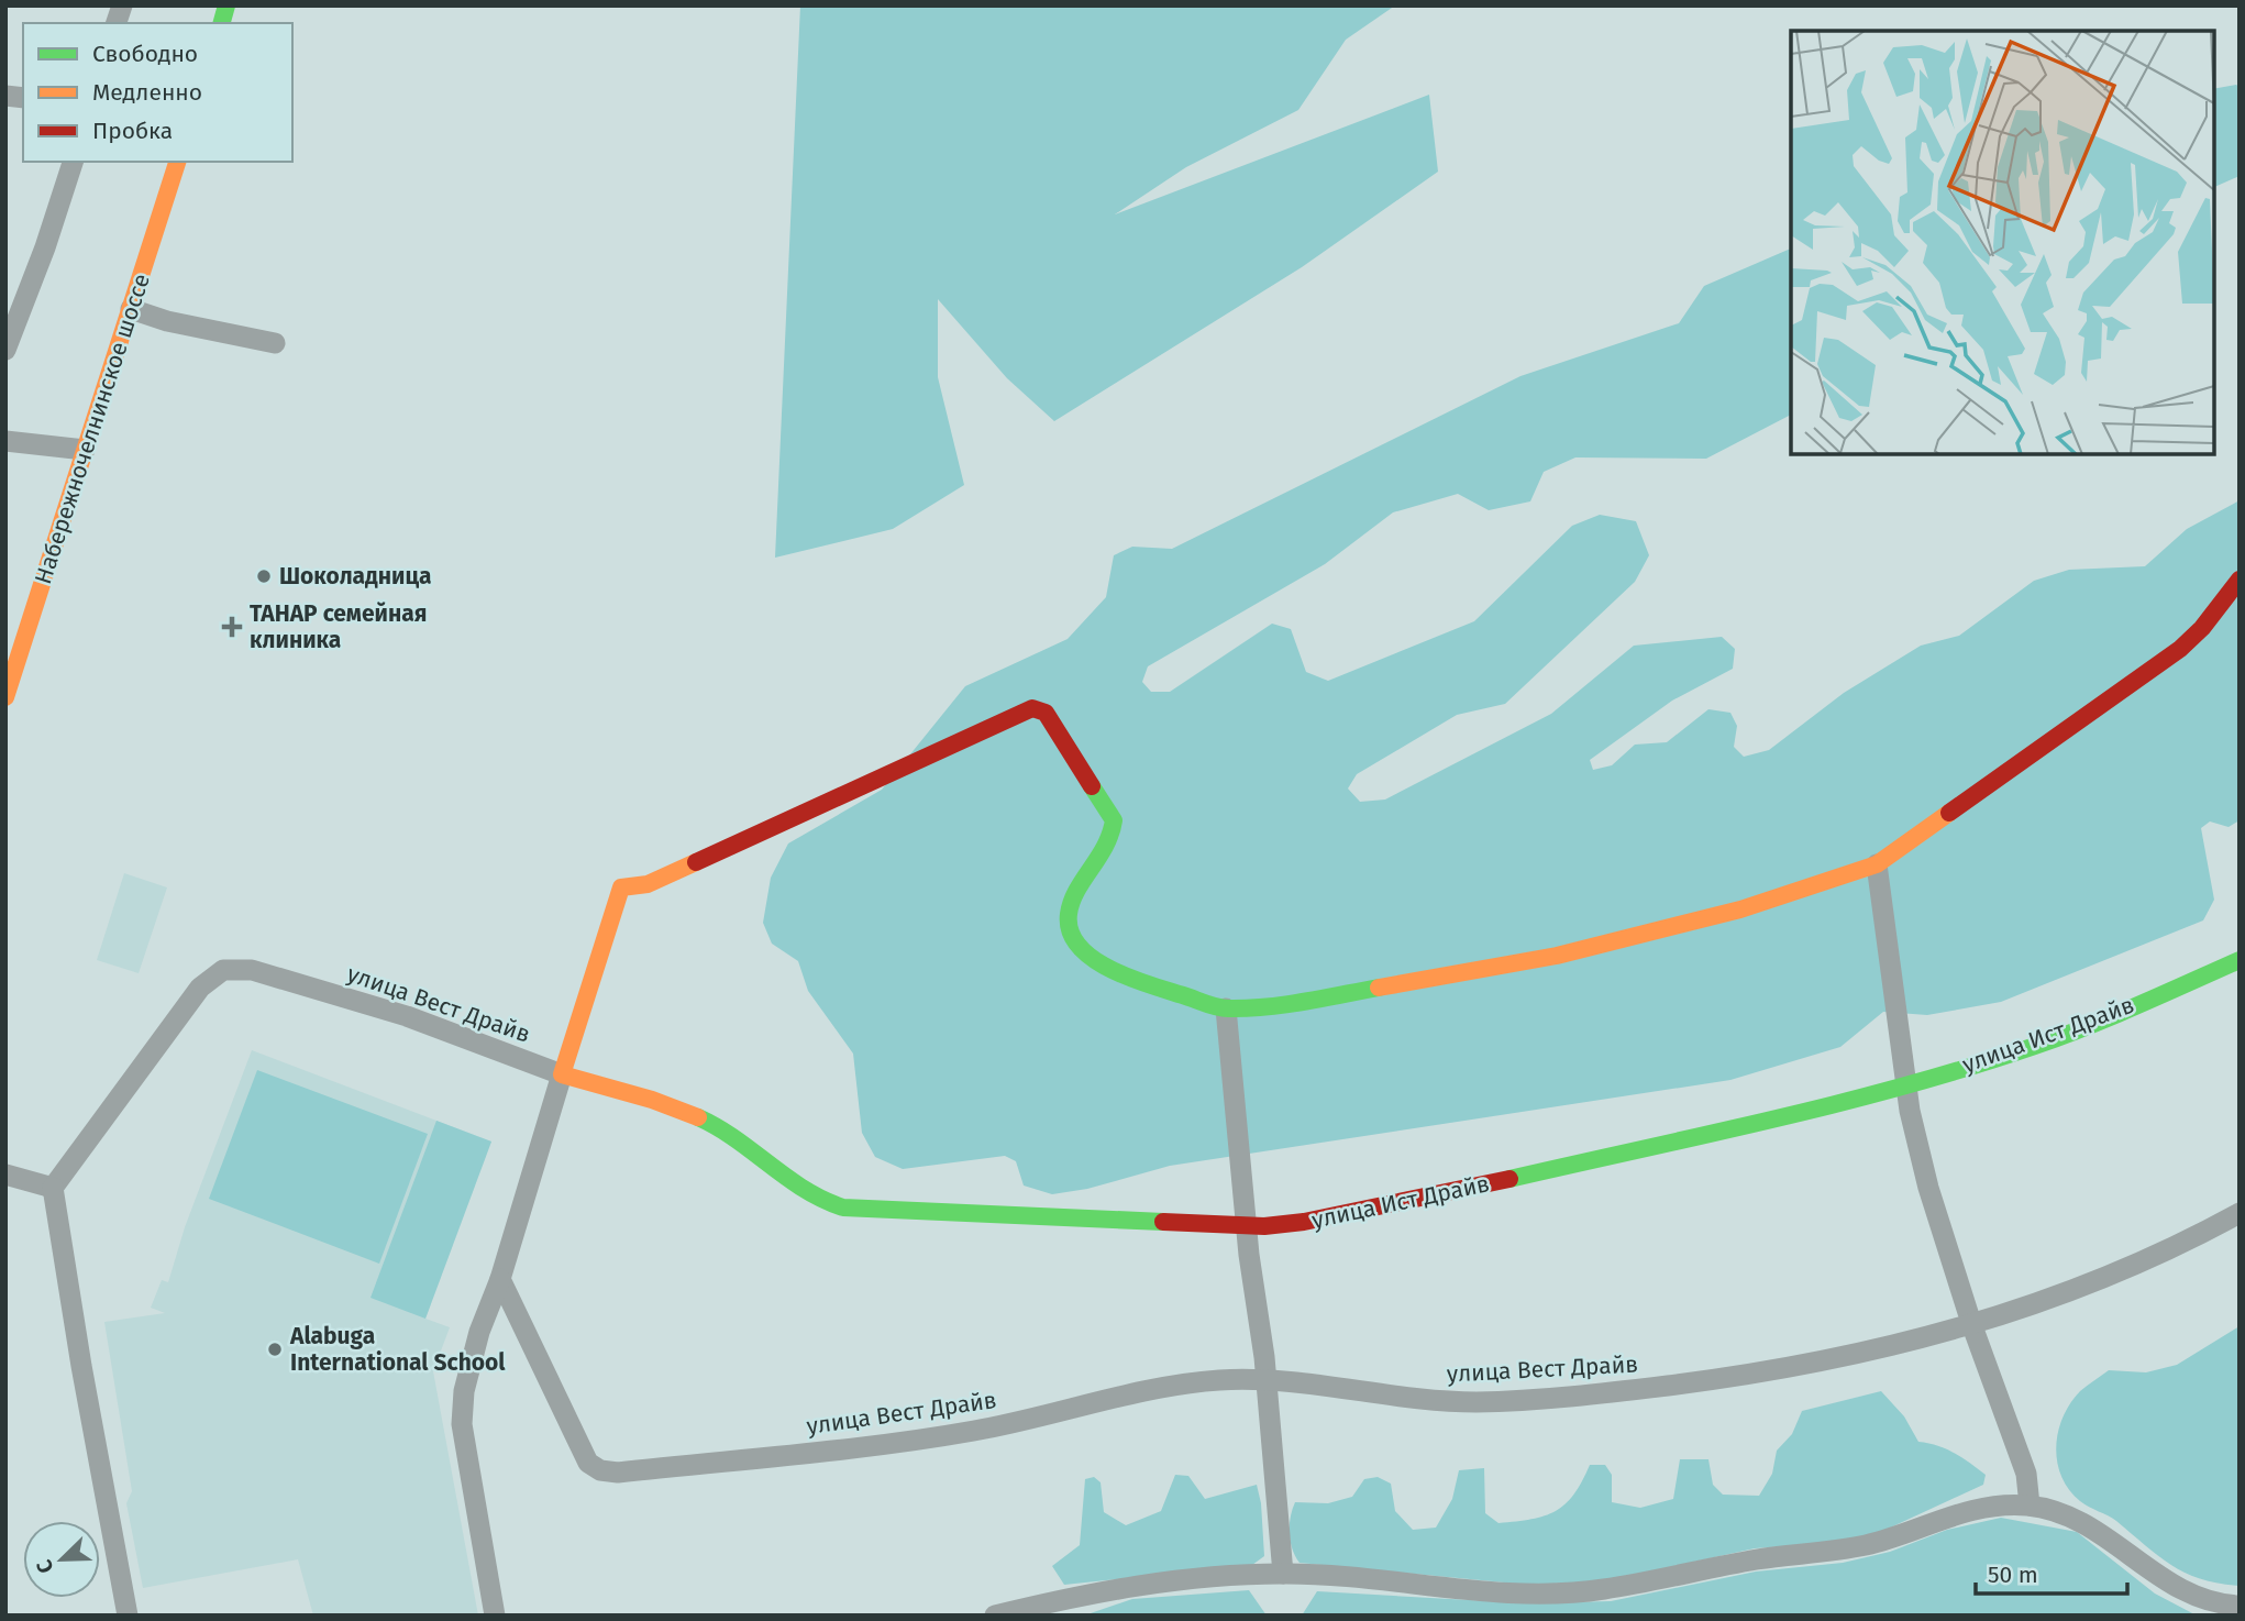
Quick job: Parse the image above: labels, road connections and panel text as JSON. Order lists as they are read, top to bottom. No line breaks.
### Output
{"streets":{"street":["Набережночелнинское шоссе","улица Вест Драйв","улица Ист Драйв"]},"crossings":[["улица Вест Драйв","улица Ист Драйв"]],"places":{"other":["Шоколадница","Alabuga International School"],"health":["ТАНАР семейная клиника"]},"legend":["Свободно","Медленно","Пробка"],"scale_bar":"50 m","north":"bottom left"}
